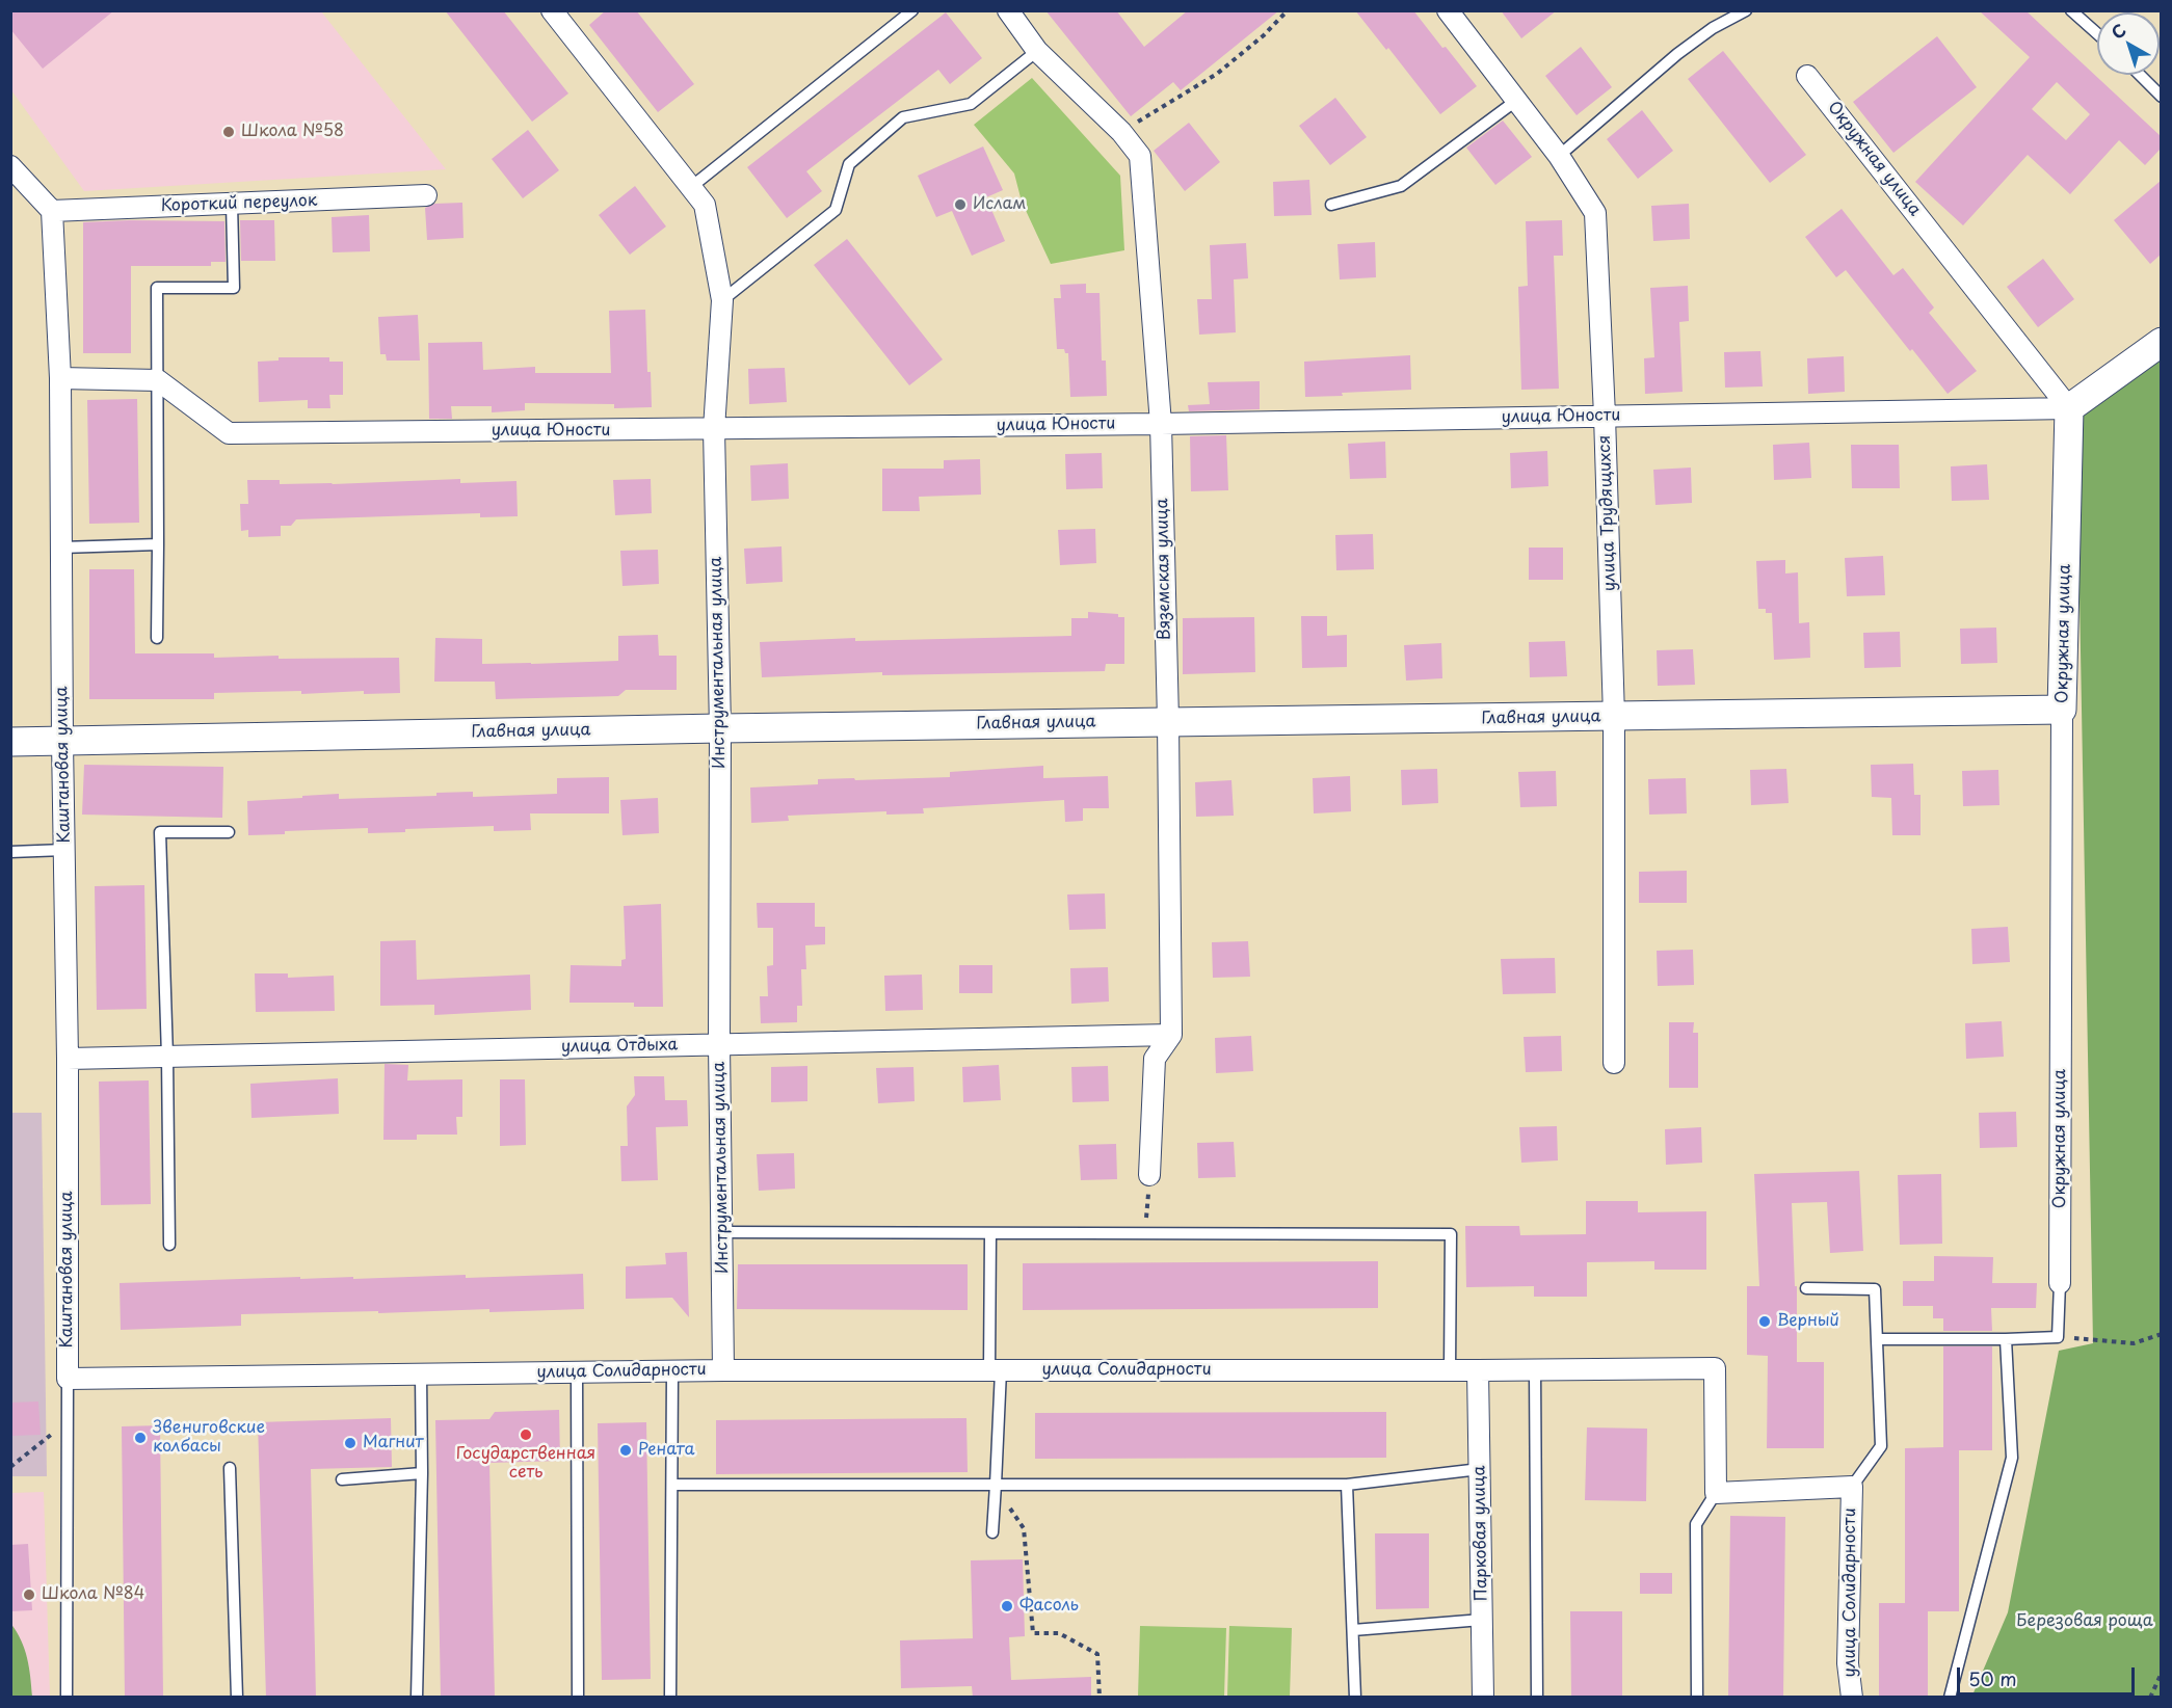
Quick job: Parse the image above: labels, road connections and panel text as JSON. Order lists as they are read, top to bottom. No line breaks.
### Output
{"streets":{"street":["Окружная улица","Короткий переулок","улица Юности","улица Трудящихся","Вяземская улица","Инструментальная улица","Главная улица","Каштановая улица","улица Отдыха","улица Солидарности","Парковая улица"]},"crossings":[["Окружная улица","улица Юности"],["Окружная улица","Главная улица"],["Короткий переулок","Каштановая улица"],["улица Юности","улица Трудящихся"],["улица Юности","Вяземская улица"],["улица Юности","Инструментальная улица"],["улица Трудящихся","Главная улица"],["Вяземская улица","Главная улица"],["Вяземская улица","улица Отдыха"],["Инструментальная улица","Главная улица"],["Инструментальная улица","улица Отдыха"],["Инструментальная улица","улица Солидарности"],["Главная улица","Каштановая улица"],["Каштановая улица","улица Отдыха"],["Каштановая улица","улица Солидарности"],["улица Солидарности","Парковая улица"]],"parks":["Березовая роща"],"places":["Школа №58","Ислам","Верный","Государственная сеть","Звениговские колбасы","Магнит","Рената","Школа №84","Фасоль"],"scale_bar":"50 m","north":"top left"}
